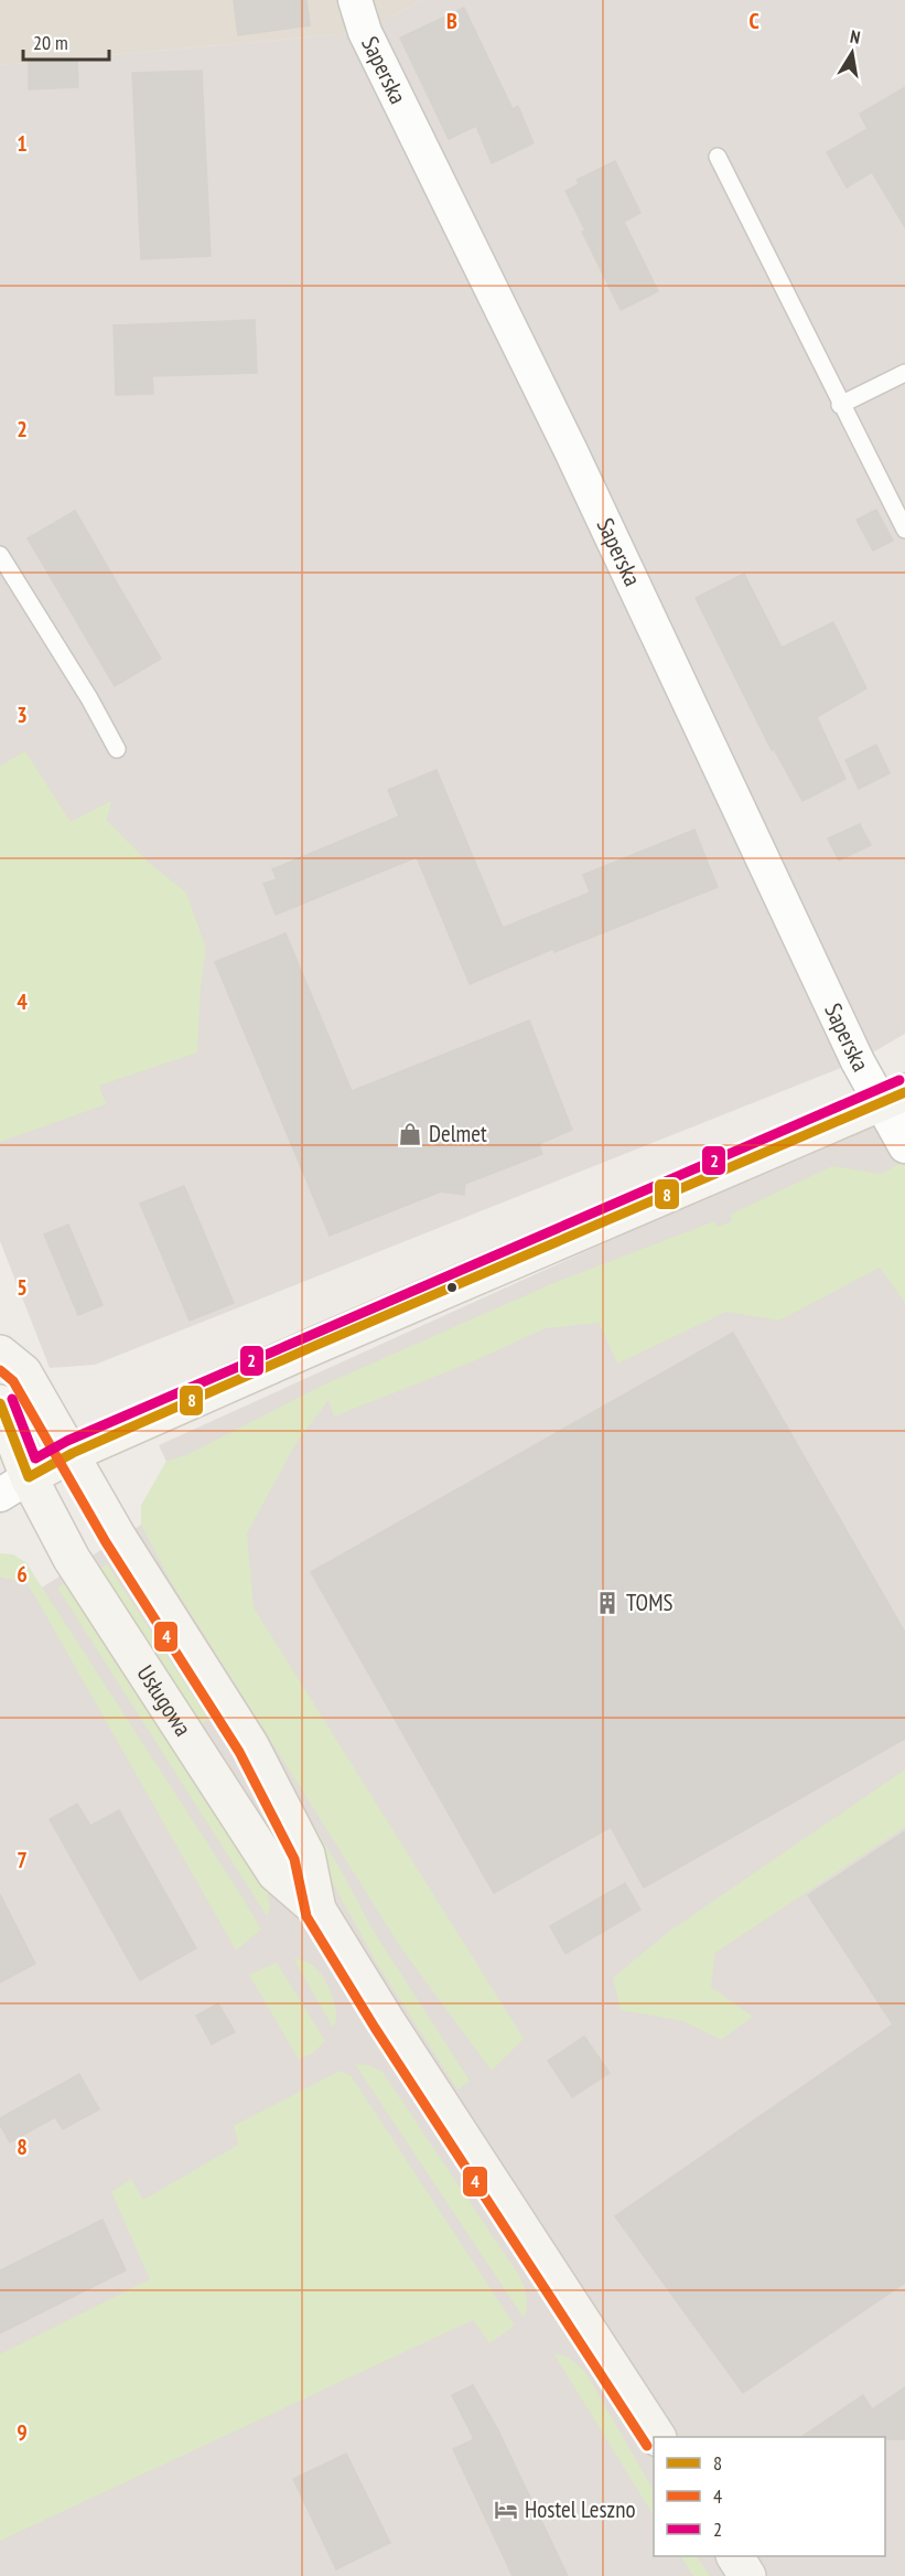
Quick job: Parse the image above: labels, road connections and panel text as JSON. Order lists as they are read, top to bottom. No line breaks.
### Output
{"streets":{"street":["Saperska","Usługowa"]},"places":{"shop":["Delmet"],"building":["TOMS"],"hotel":["Hostel Leszno"]},"lines":["transit line 2","transit line 8","transit line 4"],"legend":["8","4","2"],"scale_bar":"20 m","north":"top","grid":{"columns":["B","C"],"rows":["1","2","3","4","5","6","7","8","9"]}}
